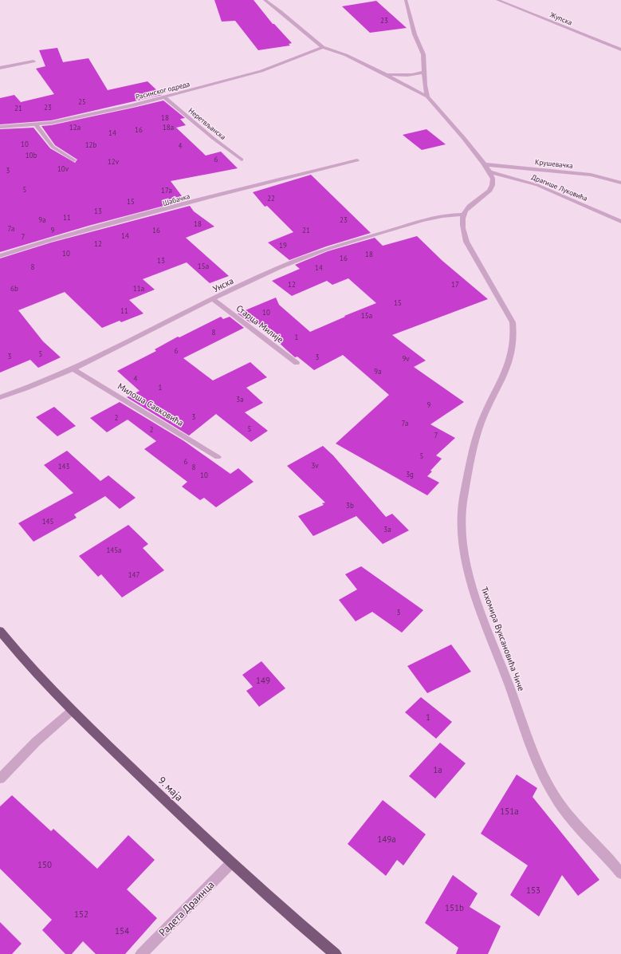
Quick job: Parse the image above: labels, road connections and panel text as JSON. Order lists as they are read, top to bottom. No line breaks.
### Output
{"streets":{"main road":["9. маја"],"street":["Жупска","Расинског одреда","Неретвљанска","Крушевачка","Драгише Луковића","Шабачка","Унска","Старца Милије","Милоша Савковића","Тихомира Вуксановића Чиче","Радета Драинца"]},"crossings":[["Расинског одреда","Неретвљанска"],["Унска","Старца Милије"],["Унска","Милоша Савковића"],["Унска","Тихомира Вуксановића Чиче"],["9. маја","Радета Драинца"]],"house_numbers":["23","25","23","21","18","12a","18a","16","14","10","12b","4","10b","6","12v","10v","3","5","17a","22","15","13","11","9a","23","18","7a","9","16","21","14","7","12","19","10","18","16","13","15a","8","14","12","17","6b","11a","15","11","10","15a","8","1","6","5","3","3","9v","9a","4","1","3a","9","3","2","7a","5","2","7","5","6","3v","143","8","3g","10","3b","145","3a","145a","147","3","149","1","1a","151a","149a","150","153","151b","152","154"]}
